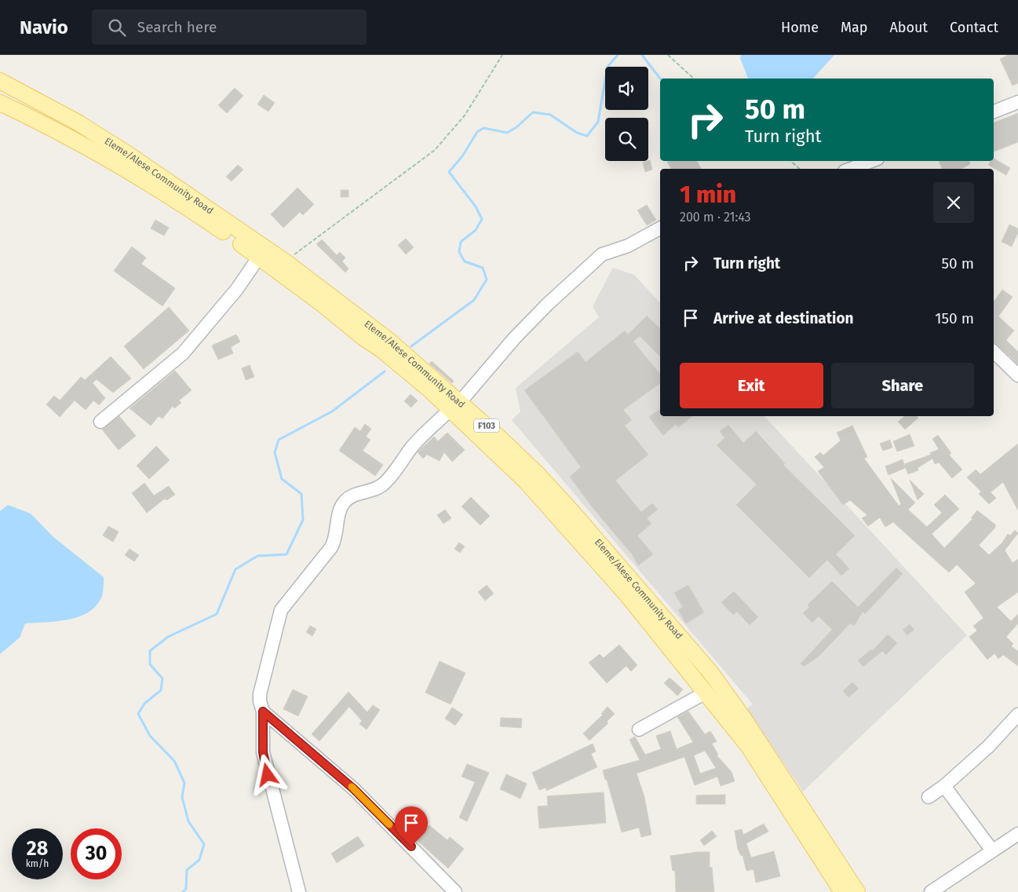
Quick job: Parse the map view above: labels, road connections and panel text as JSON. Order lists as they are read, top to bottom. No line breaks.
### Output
{"streets":{"main road":["Eleme/Alese Community Road","F103"]},"page":{"header":"Navio","search":"Search here","nav":["Home","Map","About","Contact"],"turn":["50 m","Turn right"],"heading":["1 min","200 m · 21:43"],"list":[{"name":"Turn right","value":"50 m"},{"name":"Arrive at destination","value":"150 m"}],"buttons":["Exit","Share"],"speed":"28 km/h","limit":"30"}}
